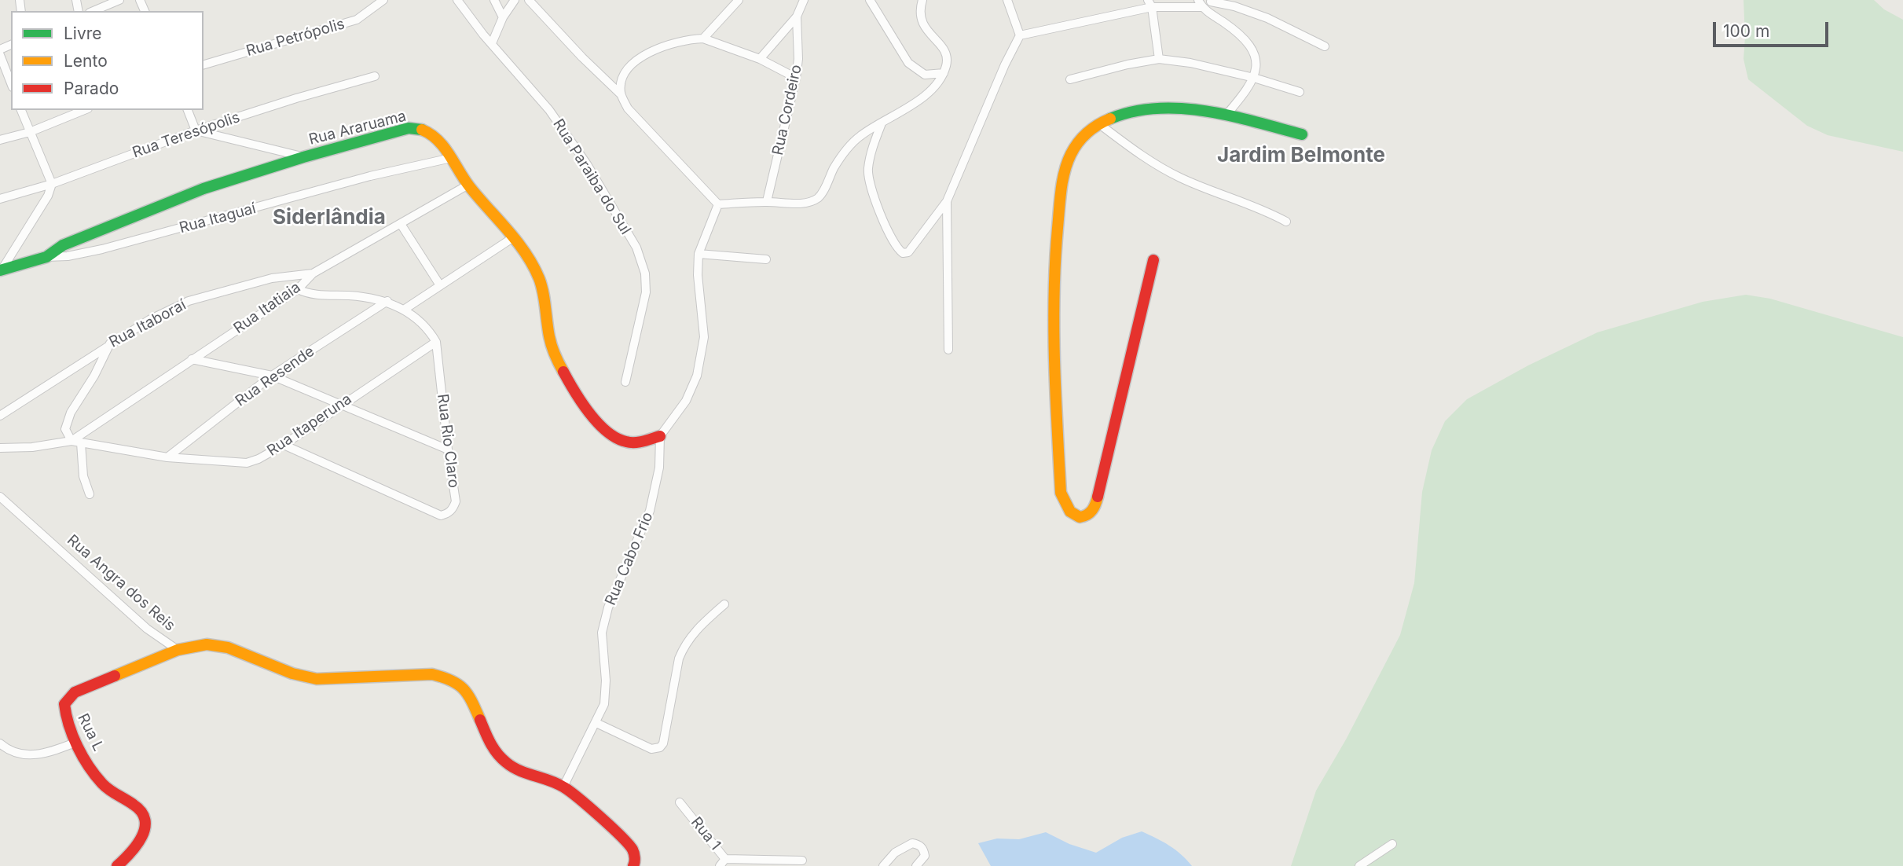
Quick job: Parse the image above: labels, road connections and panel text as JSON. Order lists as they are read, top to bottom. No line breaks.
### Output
{"streets":{"street":["Rua Petrópolis","Rua Cordeiro","Rua Araruama","Rua Teresópolis","Rua Paraiba do Sul","Rua Itaguaí","Rua Itatiaia","Rua Itaboraí","Rua Resende","Rua Itaperuna","Rua Rio Claro","Rua Cabo Frio","Rua Angra dos Reis","Rua L","Rua 1"]},"crossings":[["Rua Araruama","Rua Itaguaí"],["Rua Araruama","Rua Itatiaia"],["Rua Araruama","Rua Cabo Frio"],["Rua Itatiaia","Rua Itaboraí"],["Rua Itatiaia","Rua Itaperuna"],["Rua Resende","Rua Itaperuna"],["Rua Itaperuna","Rua Rio Claro"],["Rua Cabo Frio","Rua Angra dos Reis"],["Rua Angra dos Reis","Rua L"]],"districts":["Jardim Belmonte","Siderlândia"],"legend":["Livre","Lento","Parado"],"scale_bar":"100 m"}
